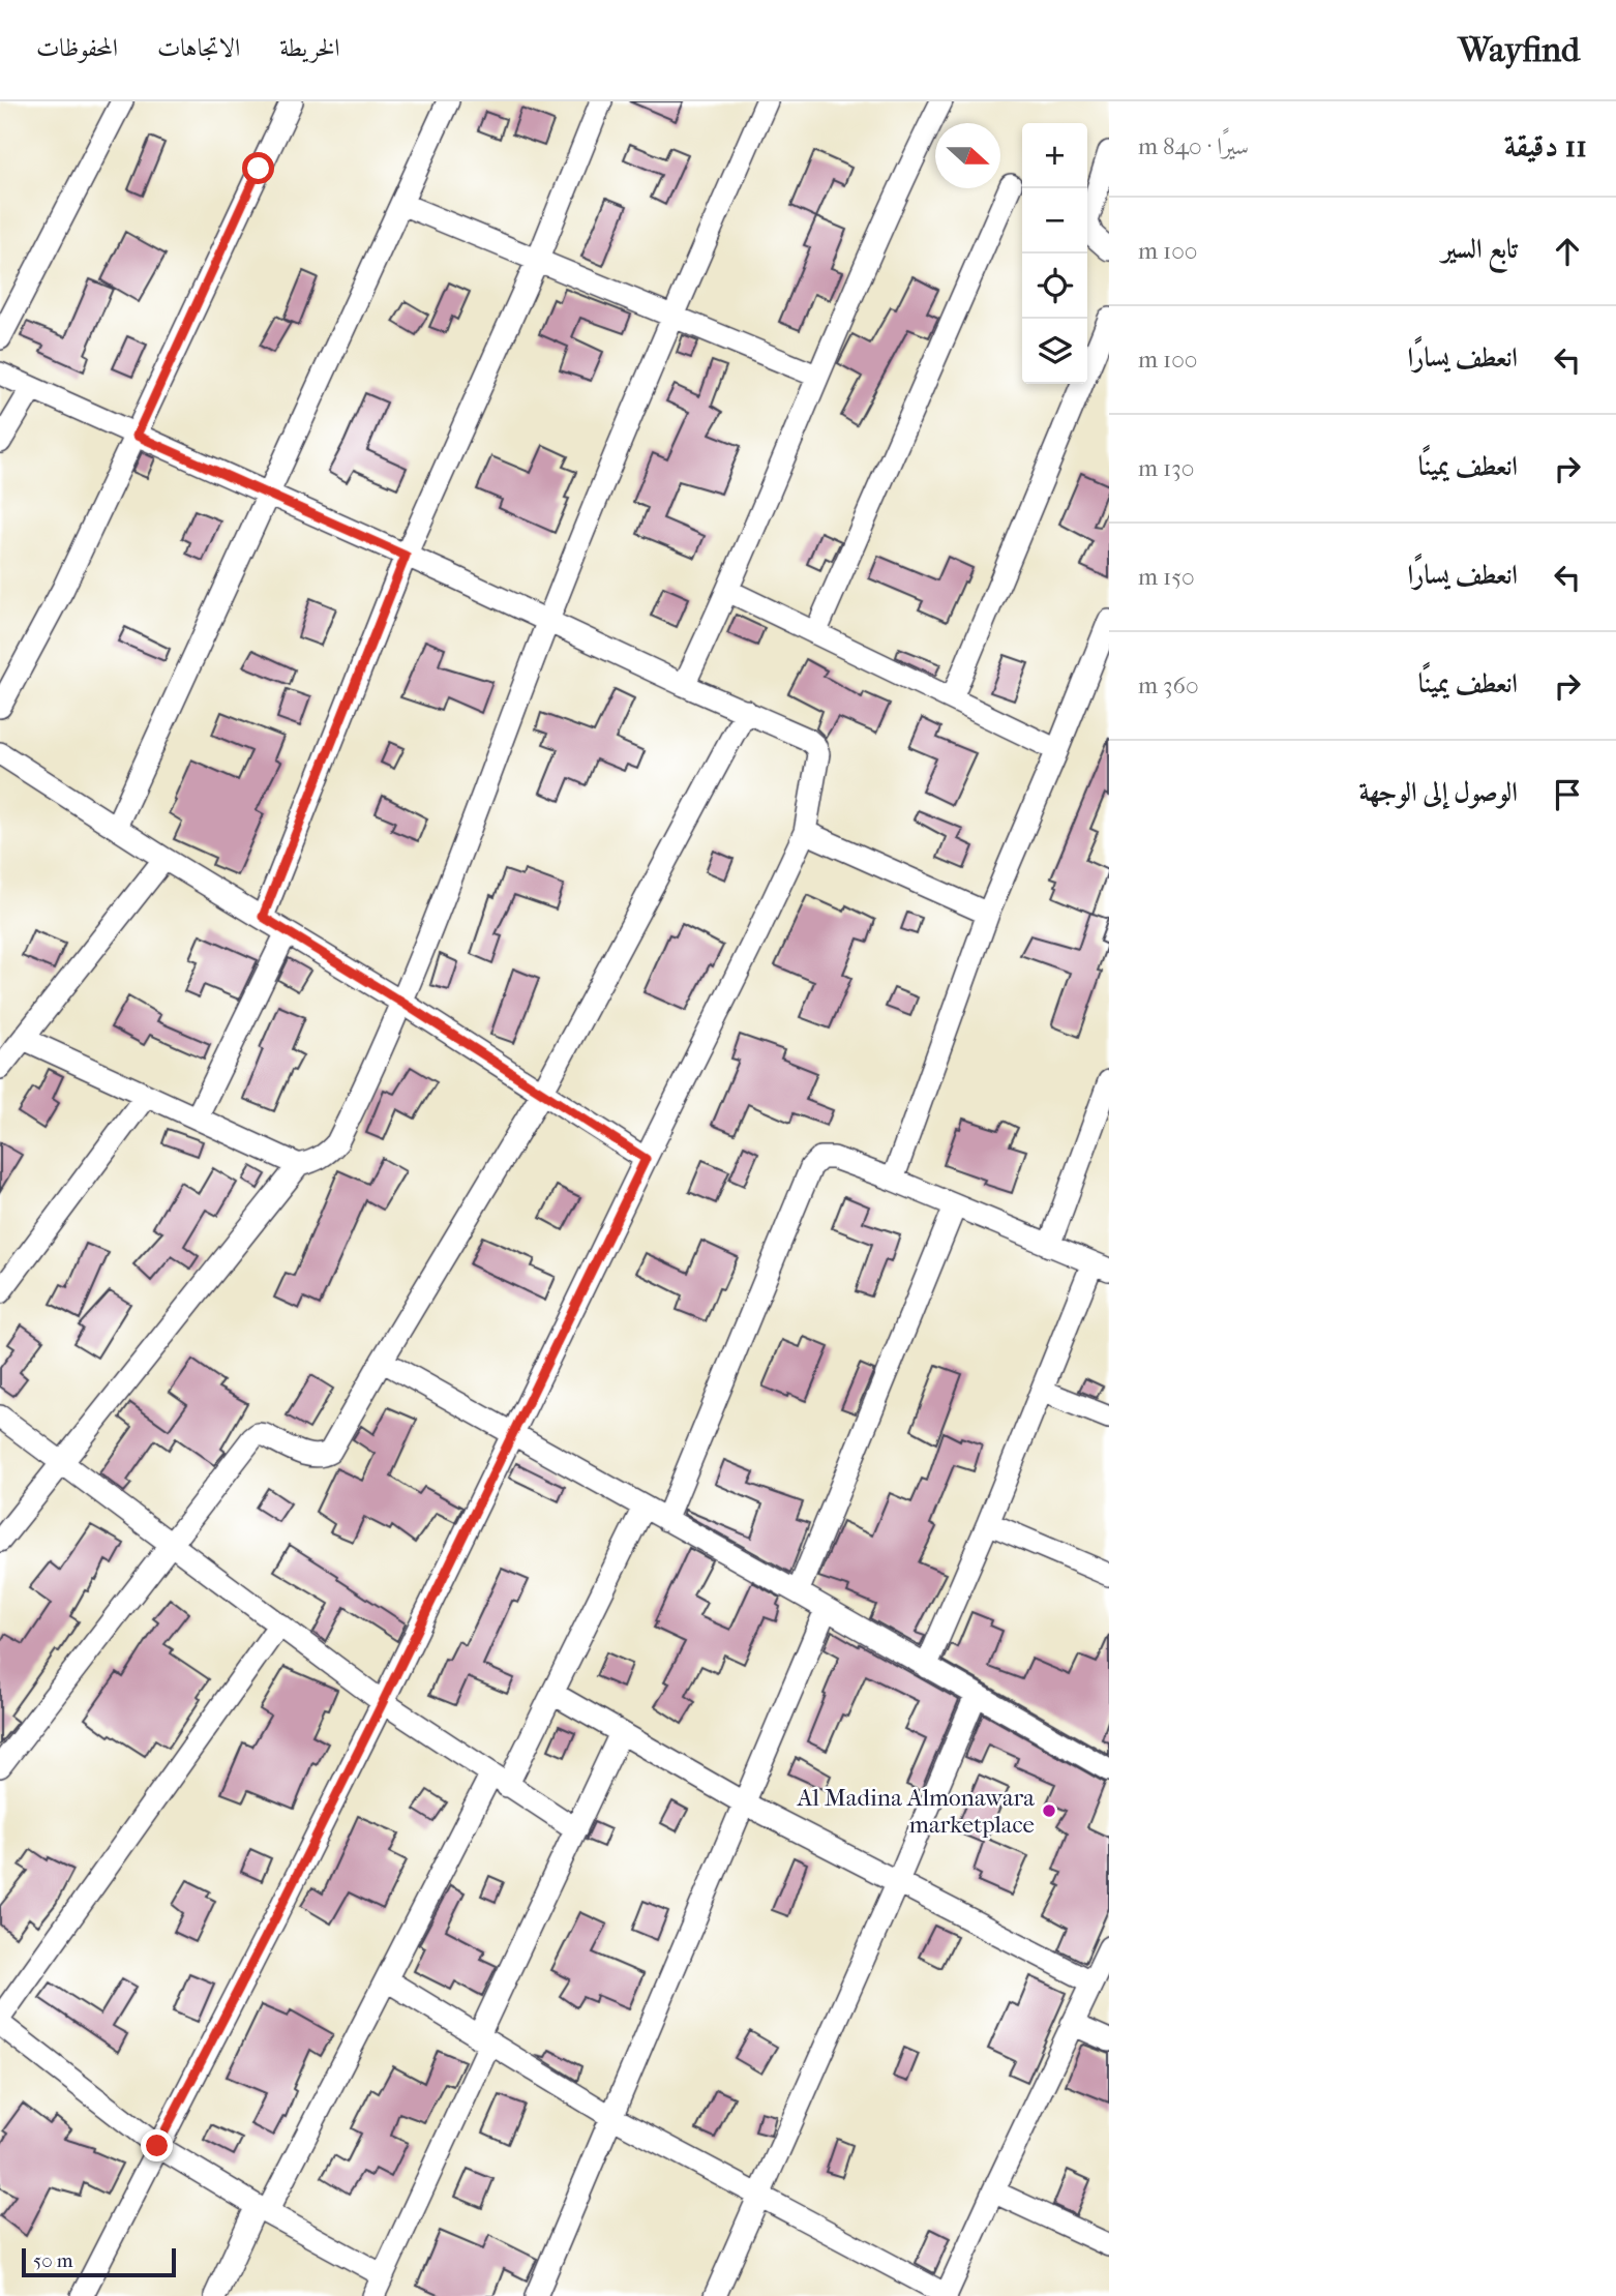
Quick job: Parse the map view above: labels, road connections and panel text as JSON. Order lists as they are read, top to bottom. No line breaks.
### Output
{"places":["Al Madina Almonawara marketplace"],"scale_bar":"50 m","north":"right","page":{"header":"Wayfind","nav":["الخريطة","الاتجاهات","المحفوظات"],"heading":["11 دقيقة","سيرًا · 840 m"],"map_buttons":["+","−"],"list":[["تابع السير","100 m"],["انعطف يسارًا","100 m"],["انعطف يمينًا","130 m"],["انعطف يسارًا","150 m"],["انعطف يمينًا","360 m"],"الوصول إلى الوجهة"],"scale":"50 m"}}
